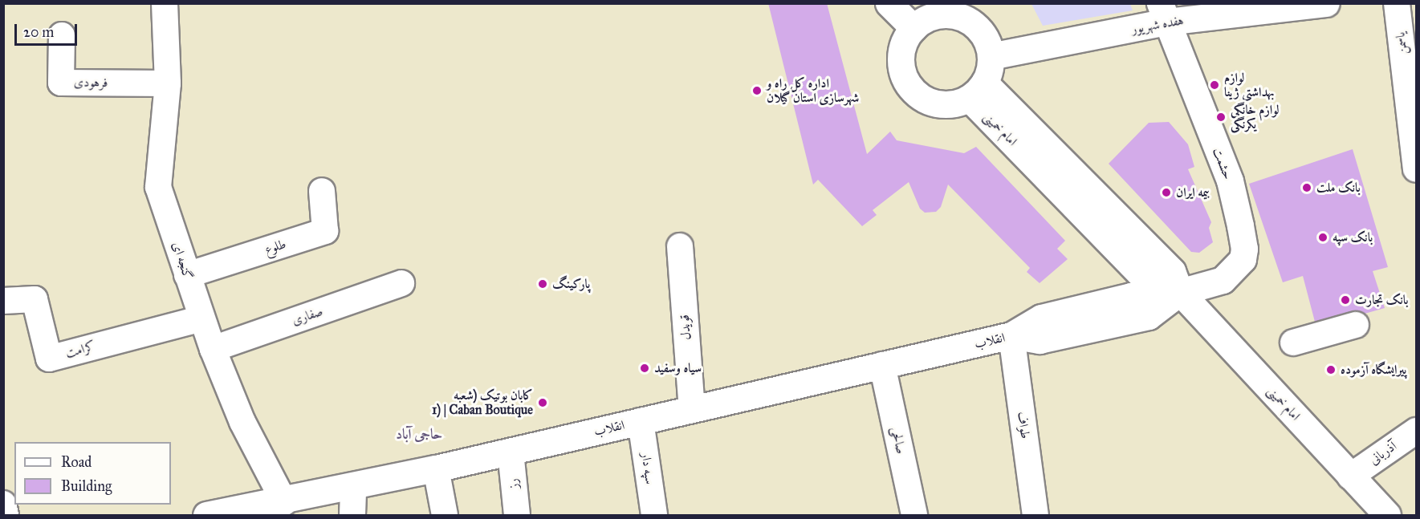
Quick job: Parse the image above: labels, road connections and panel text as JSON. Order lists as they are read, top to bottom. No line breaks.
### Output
{"streets":{"main road":["هفده شهریور","امام خمینی","حشمت","انقلاب"],"street":["یاسمن","فرهودی","طلوع","گنجه ای","صفاری","قویدل","کرامت","طواف","صالحی","آذربانی","سپه دار","رز"]},"crossings":[["هفده شهریور","امام خمینی"],["هفده شهریور","حشمت"],["فرهودی","گنجه ای"],["امام خمینی","حشمت"],["امام خمینی","انقلاب"],["امام خمینی","آذربانی"],["حشمت","انقلاب"],["طلوع","گنجه ای"],["گنجه ای","صفاری"],["گنجه ای","انقلاب"],["گنجه ای","کرامت"],["قویدل","انقلاب"],["انقلاب","طواف"],["انقلاب","صالحی"],["انقلاب","سپه دار"],["انقلاب","رز"]],"districts":["حاجی آباد"],"places":["لوازم بهداشتی ژینا","اداره کل راه و شهرسازی استان گیلان","لوازم خانگی یکرنگی","بانک ملت","بیمه ایران","بانک سپه","پارکینگ","بانک تجارت","سیاه وسفید","پیرایشگاه آزموده","کابان بوتیک (شعبه 1) | Caban Boutique"],"legend":["Road","Building"],"scale_bar":"20 m"}
